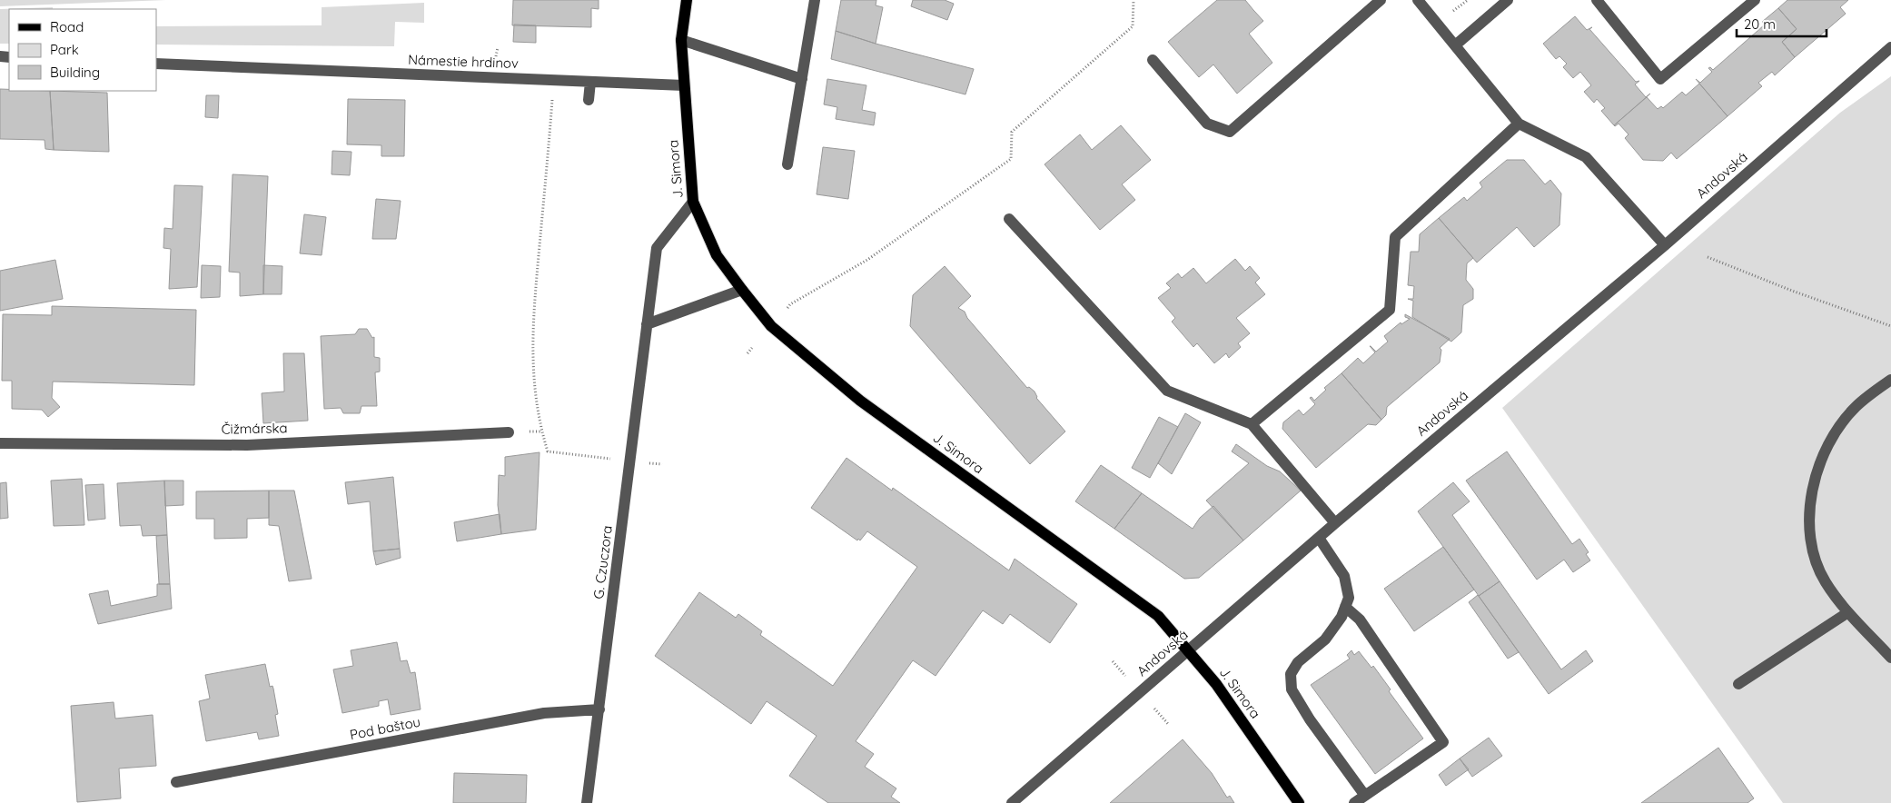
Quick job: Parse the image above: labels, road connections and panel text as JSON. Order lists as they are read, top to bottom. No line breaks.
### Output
{"streets":{"main road":["J. Simora"],"street":["Námestie hrdinov","Andovská","Čižmárska","G. Czuczora","Pod baštou"]},"crossings":[["Námestie hrdinov","J. Simora"],["J. Simora","Andovská"],["J. Simora","G. Czuczora"],["G. Czuczora","Pod baštou"]],"legend":["Road","Park","Building"],"scale_bar":"20 m"}
